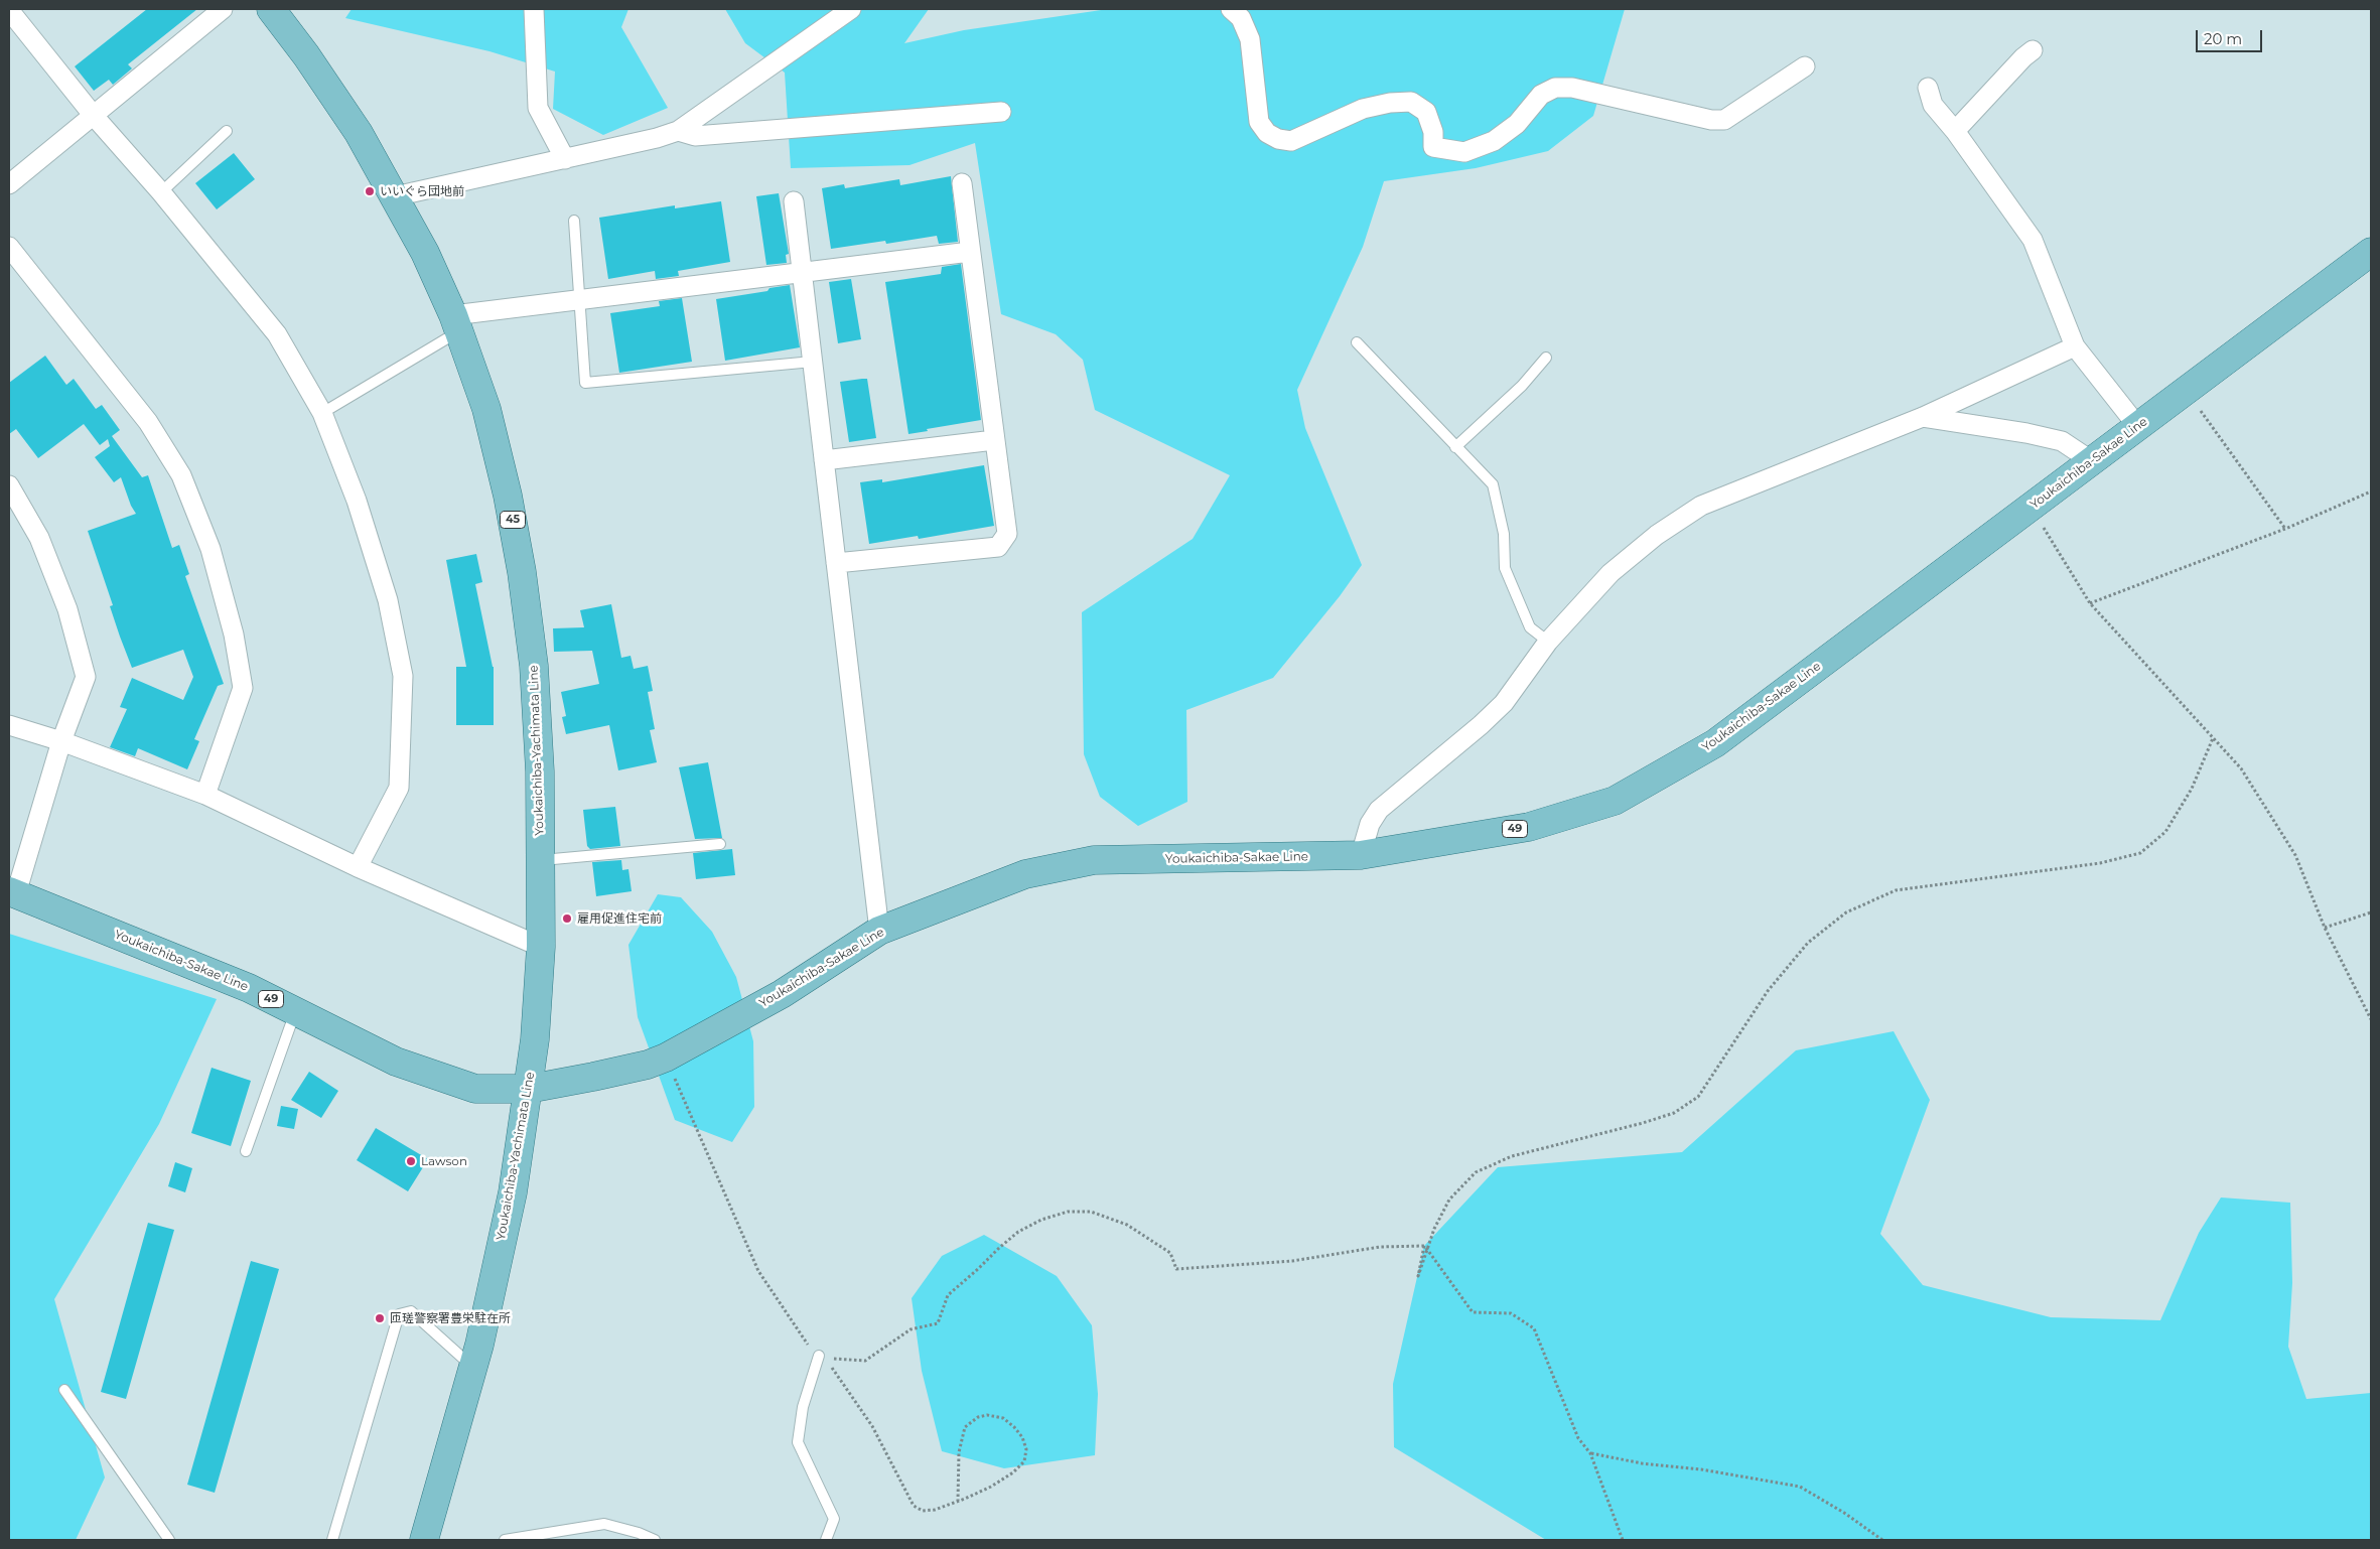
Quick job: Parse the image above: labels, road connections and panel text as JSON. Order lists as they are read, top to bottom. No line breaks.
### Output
{"streets":{"main road":["Youkaichiba-Sakae Line","45","Youkaichiba-Yachimata Line","49"]},"crossings":[["Youkaichiba-Sakae Line","Youkaichiba-Yachimata Line"]],"places":["いいぐら団地前","雇用促進住宅前","Lawson","匝瑳警察署豊栄駐在所"],"scale_bar":"20 m"}
